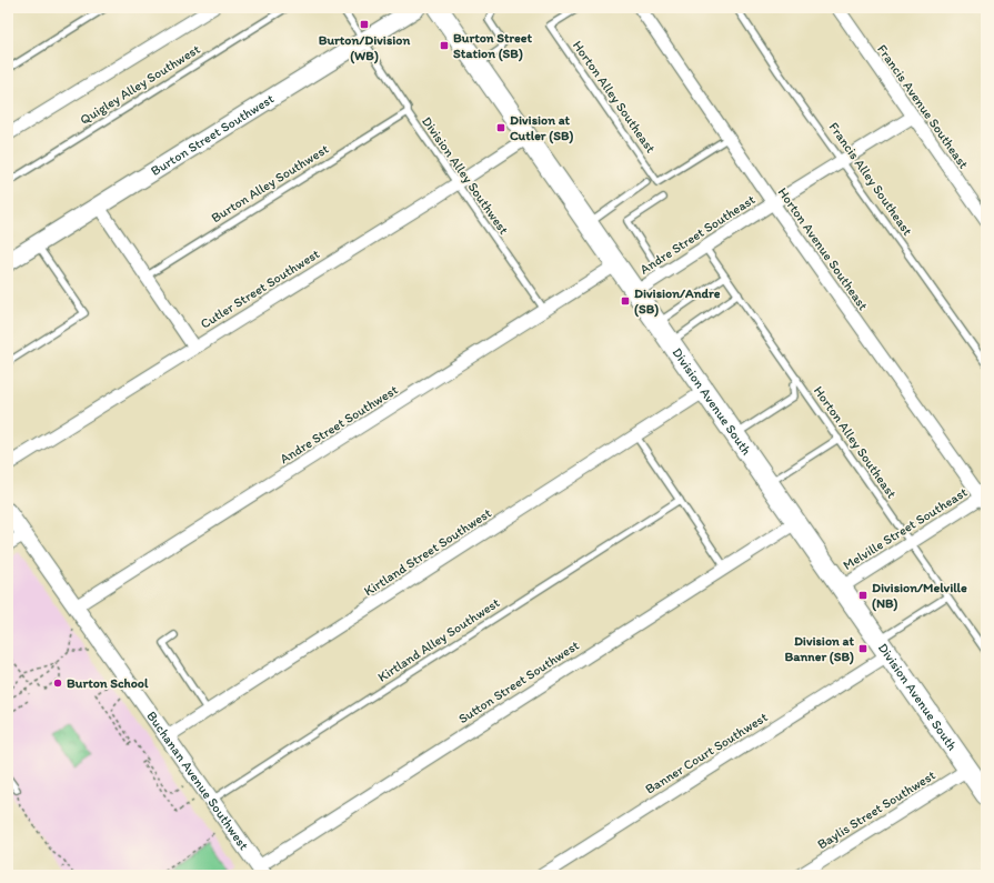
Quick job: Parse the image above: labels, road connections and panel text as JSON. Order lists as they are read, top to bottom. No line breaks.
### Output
{"streets":{"main road":["Burton Street Southwest","Division Avenue South"],"street":["Francis Avenue Southeast","Andre Street Southeast","Horton Avenue Southeast","Cutler Street Southwest","Andre Street Southwest","Melville Street Southeast","Kirtland Street Southwest","Sutton Street Southwest","Banner Court Southwest","Buchanan Avenue Southwest","Baylis Street Southwest"],"lane":["Quigley Alley Southwest","Horton Alley Southeast","Division Alley Southwest","Francis Alley Southeast","Burton Alley Southwest","Kirtland Alley Southwest"]},"crossings":[["Horton Alley Southeast","Andre Street Southeast"],["Horton Alley Southeast","Horton Avenue Southeast"],["Horton Alley Southeast","Melville Street Southeast"],["Francis Avenue Southeast","Andre Street Southeast"],["Burton Street Southwest","Division Alley Southwest"],["Division Alley Southwest","Burton Alley Southwest"],["Division Alley Southwest","Cutler Street Southwest"],["Division Alley Southwest","Andre Street Southwest"],["Francis Alley Southeast","Andre Street Southeast"],["Andre Street Southeast","Horton Avenue Southeast"],["Andre Street Southeast","Division Avenue South"],["Horton Avenue Southeast","Melville Street Southeast"],["Cutler Street Southwest","Division Avenue South"],["Division Avenue South","Andre Street Southwest"],["Division Avenue South","Melville Street Southeast"],["Division Avenue South","Kirtland Street Southwest"],["Division Avenue South","Sutton Street Southwest"],["Division Avenue South","Banner Court Southwest"],["Division Avenue South","Baylis Street Southwest"],["Andre Street Southwest","Buchanan Avenue Southwest"],["Kirtland Street Southwest","Buchanan Avenue Southwest"],["Kirtland Alley Southwest","Buchanan Avenue Southwest"],["Sutton Street Southwest","Buchanan Avenue Southwest"]],"places":{"transit":["Burton/Division (WB)","Burton Street Station (SB)","Division at Cutler (SB)","Division/Andre (SB)","Division/Melville (NB)","Division at Banner (SB)"],"other":["Burton School"]}}
